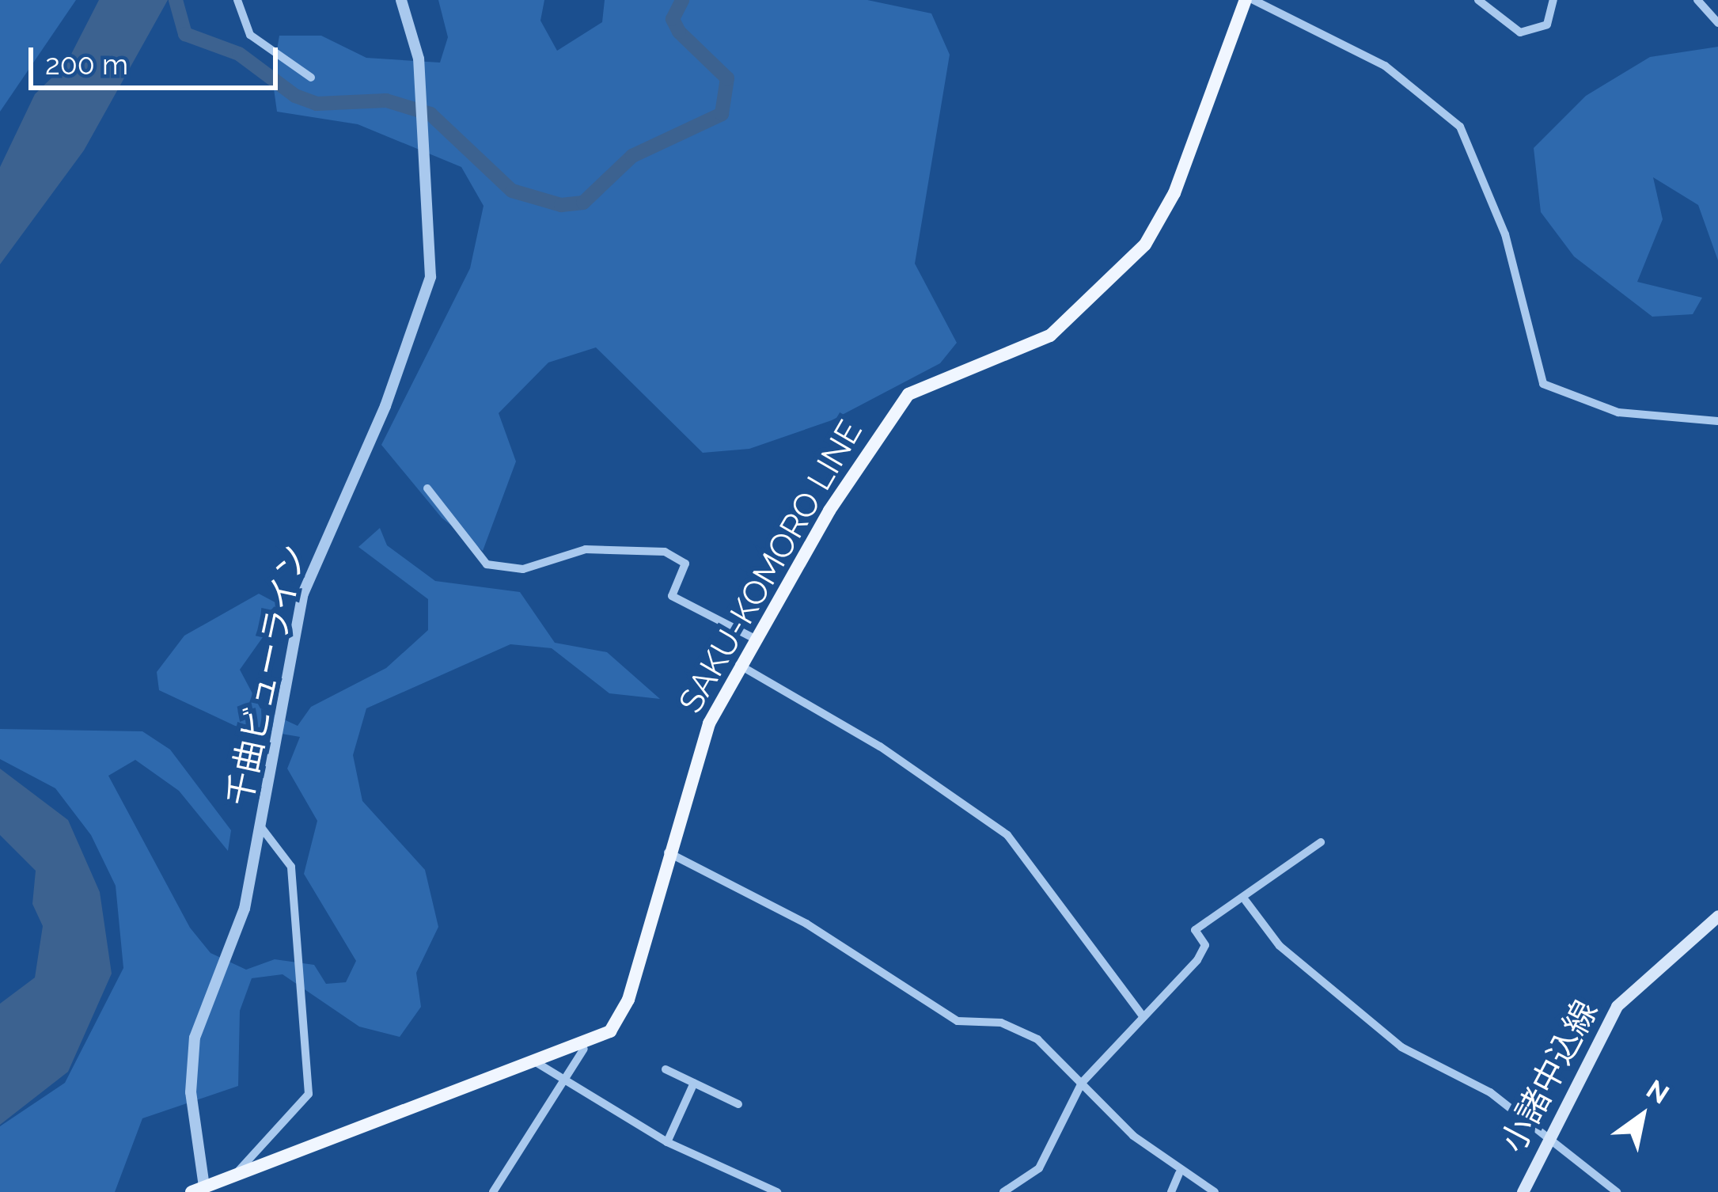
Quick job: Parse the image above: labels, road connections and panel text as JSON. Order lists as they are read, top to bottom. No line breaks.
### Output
{"streets":{"main road":["SAKU-KOMORO LINE","小諸中込線"],"street":["千曲ビューライン"]},"crossings":[["SAKU-KOMORO LINE","千曲ビューライン"]],"scale_bar":"200 m","north":"top right"}
